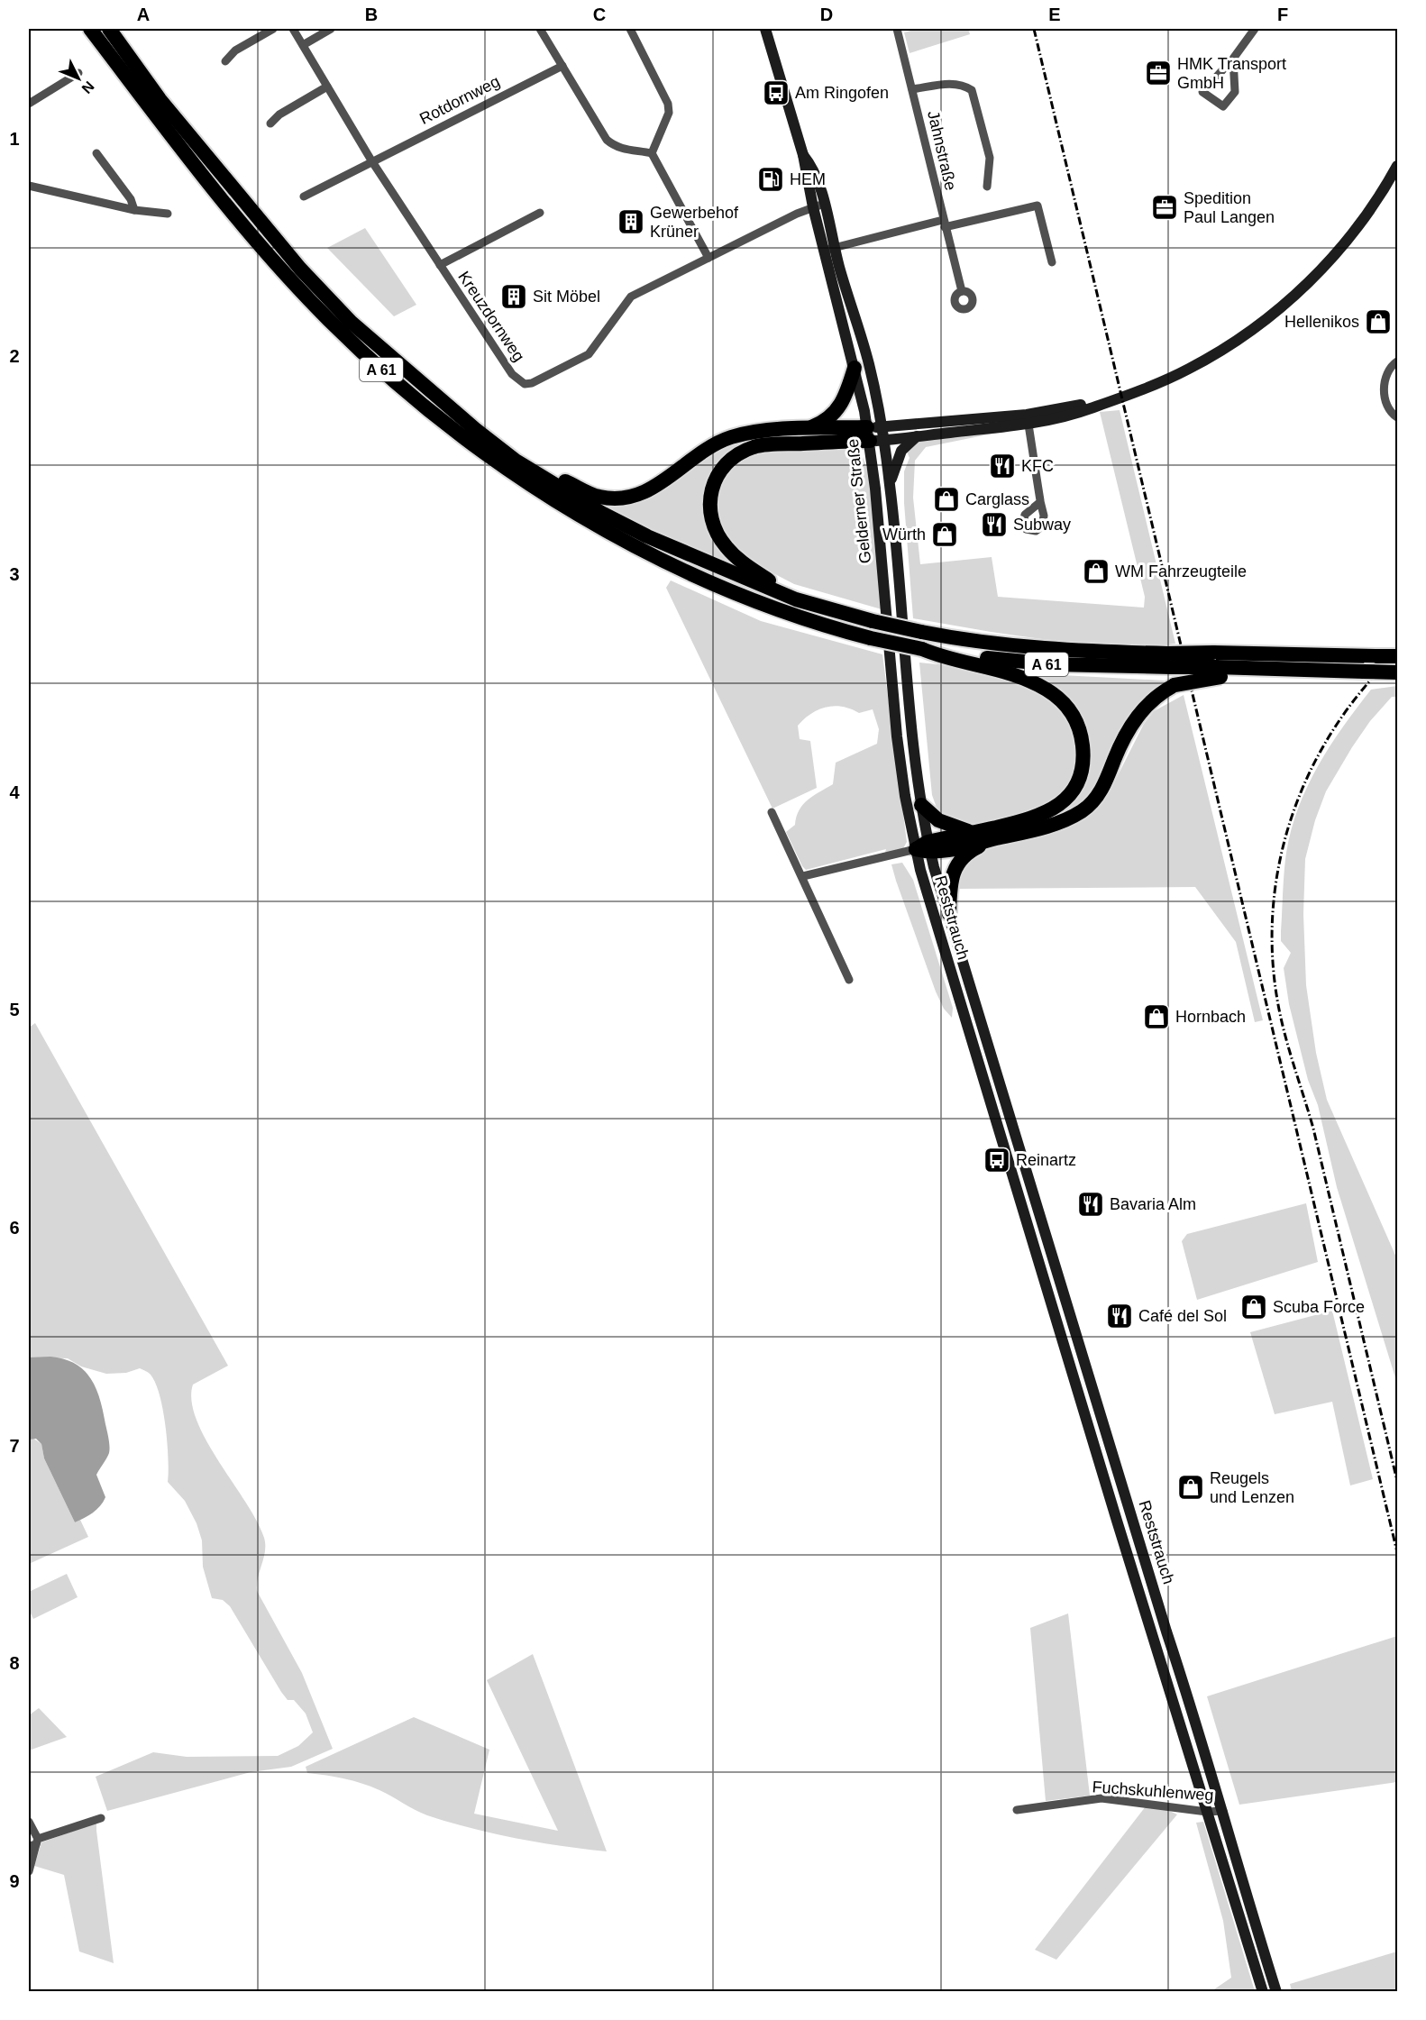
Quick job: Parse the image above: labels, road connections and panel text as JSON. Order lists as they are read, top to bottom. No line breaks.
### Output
{"streets":{"highway":["A 61"],"main road":["Gelderner Straße","Reststrauch"],"street":["Rotdornweg","Jahnstraße","Kreuzdornweg","Fuchskuhlenweg"]},"crossings":[["Rotdornweg","Kreuzdornweg"],["Gelderner Straße","Reststrauch"],["Reststrauch","Fuchskuhlenweg"]],"places":{"office":["HMK Transport GmbH","Spedition Paul Langen"],"bus stop":["Am Ringofen","Reinartz"],"fuel station":["HEM"],"building":["Gewerbehof Krüner","Sit Möbel"],"shop":["Hellenikos","Carglass","Würth","WM Fahrzeugteile","Hornbach","Scuba Force","Reugels und Lenzen"],"restaurant":["KFC","Subway","Bavaria Alm","Café del Sol"]},"north":"bottom right","grid":{"columns":["A","B","C","D","E","F"],"rows":["1","2","3","4","5","6","7","8","9"]}}
